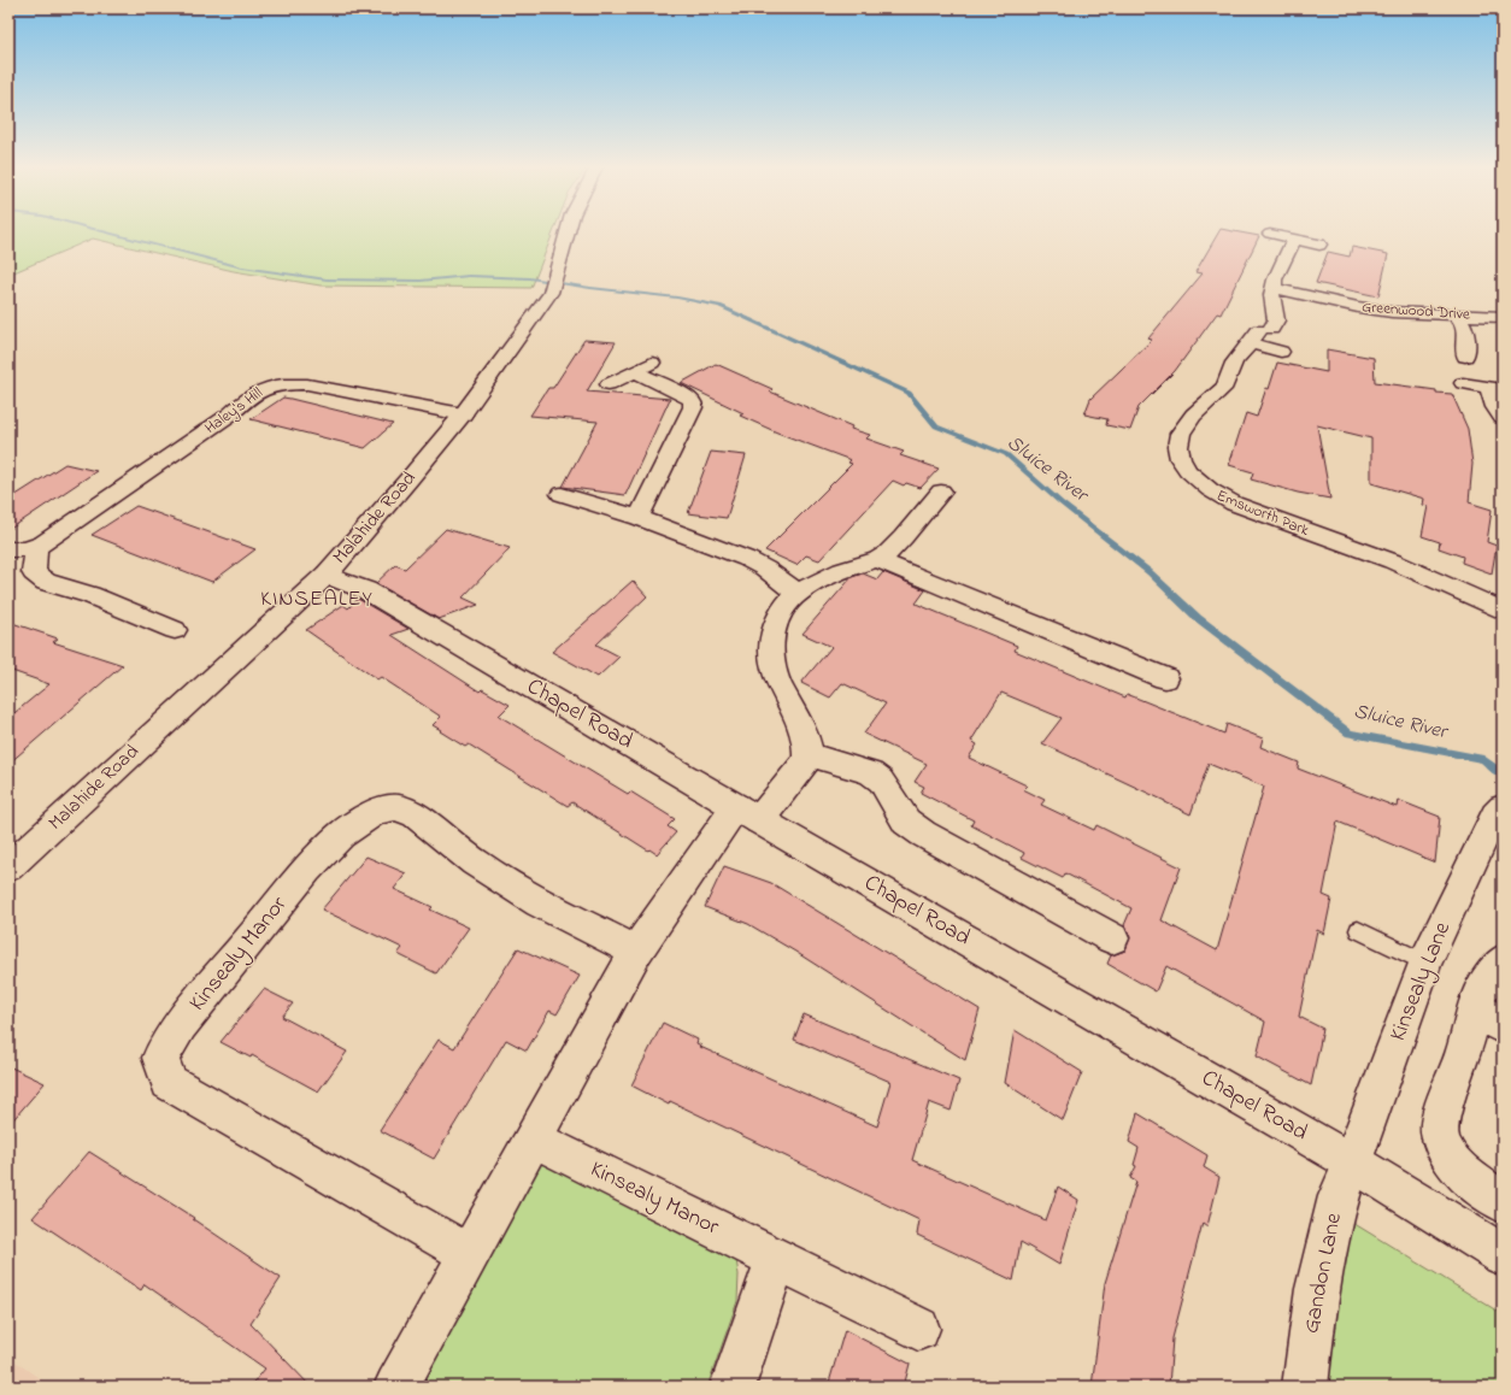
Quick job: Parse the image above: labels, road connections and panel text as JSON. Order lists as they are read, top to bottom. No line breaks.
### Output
{"streets":{"street":["Greenwood Drive","Haley's Hill","Emsworth Park","Malahide Road","Chapel Road","Kinsealy Manor","Kinsealy Lane","Gandon Lane"]},"crossings":[["Haley's Hill","Malahide Road"],["Malahide Road","Chapel Road"],["Chapel Road","Kinsealy Lane"],["Chapel Road","Gandon Lane"],["Kinsealy Lane","Gandon Lane"]],"districts":["KINSEALEY"],"water":["Sluice River"]}
